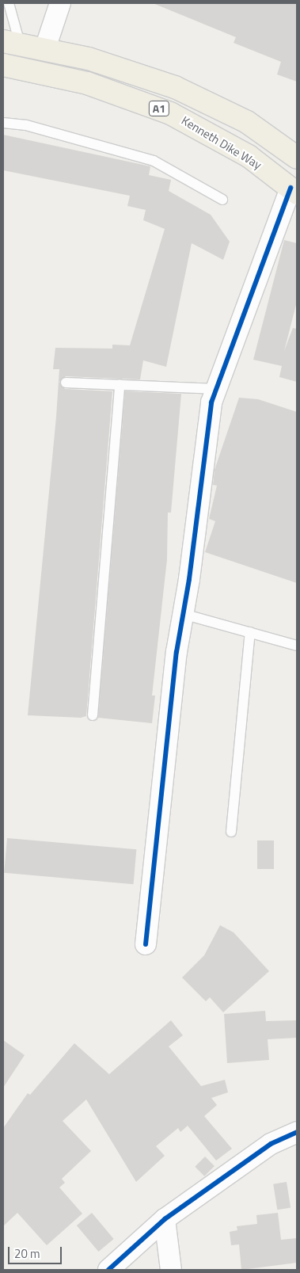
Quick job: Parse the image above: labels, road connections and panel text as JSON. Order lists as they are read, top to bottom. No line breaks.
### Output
{"streets":{"highway":["A1","Kenneth Dike Way"]},"scale_bar":"20 m"}
